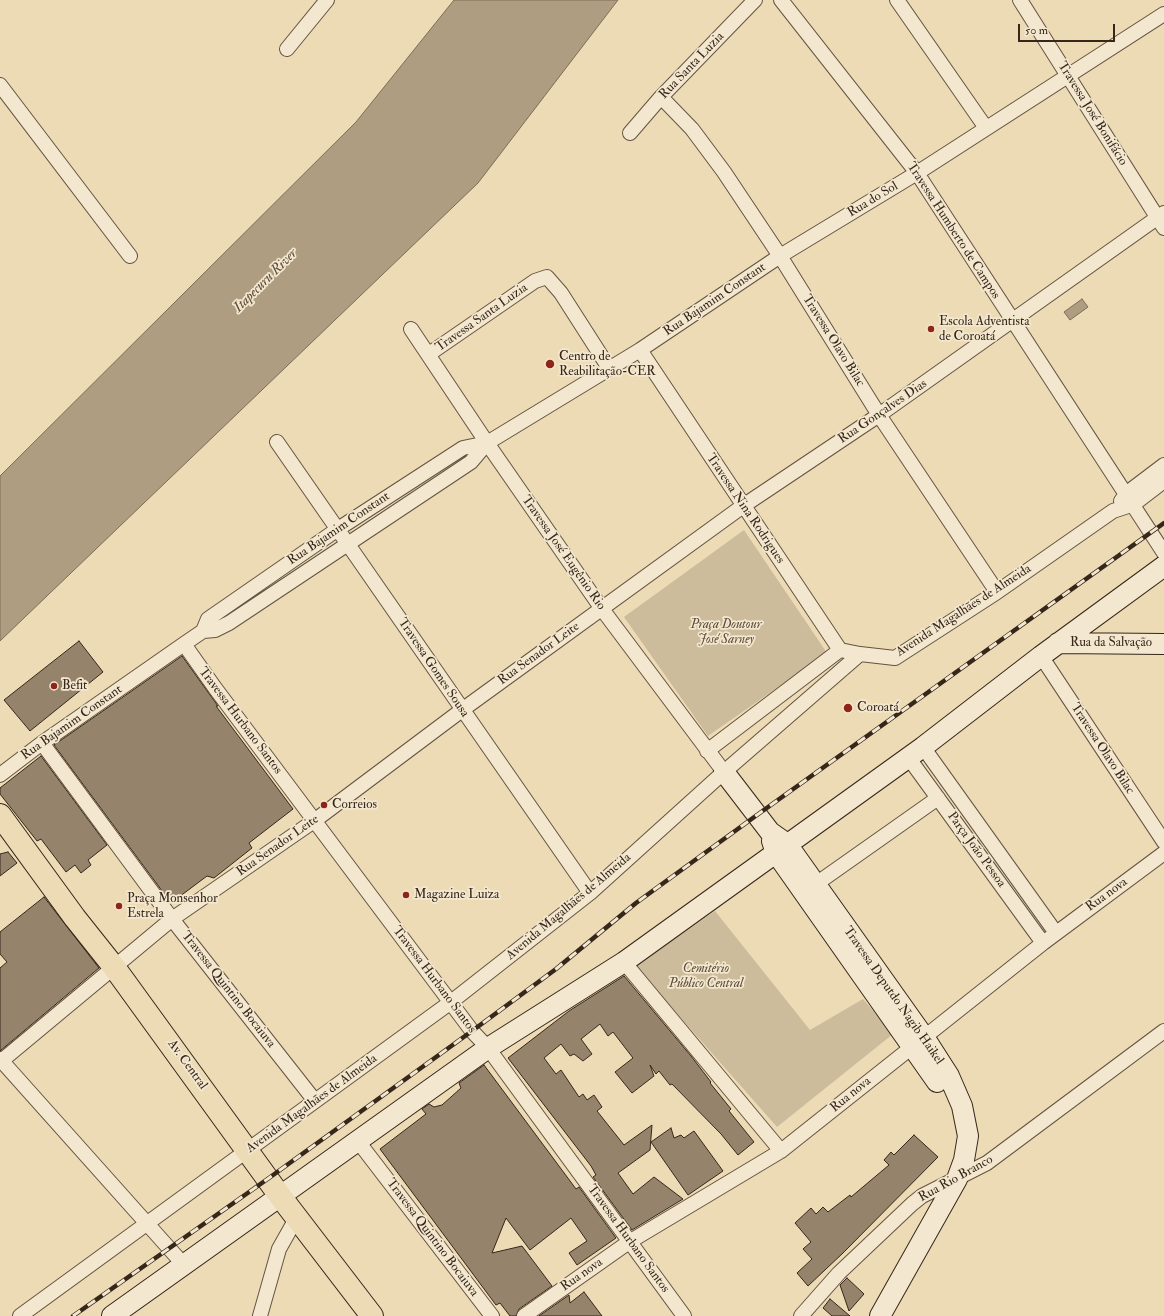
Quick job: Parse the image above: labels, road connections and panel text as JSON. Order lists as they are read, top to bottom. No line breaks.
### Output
{"streets":{"main road":["Av. Central"],"street":["Rua Santa Luzia","Travessa José Bonifácio","Rua do Sol","Travessa Humberto de Campos","Rua Bajamim Constant","Travessa Santa Luzia","Travessa Olavo Bilac","Rua Gonçalves Dias","Travessa Nina Rodrigues","Travessa José Eugênio Rio","Avenida Magalhães de Almeida","Rua da Salvação","Rua Senador Leite","Travessa Gomes Sousa","Travessa Hurbano Santos","Parça João Pessoa","Rua nova","Travessa Quintino Bocaiuva","Travessa Deputdo Nagib Haikel","Rua Rio Branco"]},"crossings":[["Rua Santa Luzia","Travessa Olavo Bilac"],["Travessa José Bonifácio","Rua do Sol"],["Travessa José Bonifácio","Rua Gonçalves Dias"],["Rua do Sol","Travessa Humberto de Campos"],["Rua do Sol","Rua Bajamim Constant"],["Rua do Sol","Travessa Olavo Bilac"],["Travessa Humberto de Campos","Rua Gonçalves Dias"],["Travessa Humberto de Campos","Avenida Magalhães de Almeida"],["Rua Bajamim Constant","Travessa Santa Luzia"],["Rua Bajamim Constant","Travessa Olavo Bilac"],["Rua Bajamim Constant","Travessa Nina Rodrigues"],["Rua Bajamim Constant","Travessa José Eugênio Rio"],["Rua Bajamim Constant","Travessa Gomes Sousa"],["Rua Bajamim Constant","Travessa Hurbano Santos"],["Rua Bajamim Constant","Travessa Quintino Bocaiuva"],["Travessa Santa Luzia","Travessa José Eugênio Rio"],["Travessa Olavo Bilac","Rua Gonçalves Dias"],["Travessa Olavo Bilac","Avenida Magalhães de Almeida"],["Rua Gonçalves Dias","Travessa Nina Rodrigues"],["Rua Gonçalves Dias","Travessa José Eugênio Rio"],["Rua Gonçalves Dias","Rua Senador Leite"],["Travessa José Eugênio Rio","Avenida Magalhães de Almeida"],["Travessa José Eugênio Rio","Rua Senador Leite"],["Travessa José Eugênio Rio","Travessa Deputdo Nagib Haikel"],["Avenida Magalhães de Almeida","Travessa Gomes Sousa"],["Avenida Magalhães de Almeida","Travessa Hurbano Santos"],["Avenida Magalhães de Almeida","Travessa Quintino Bocaiuva"],["Avenida Magalhães de Almeida","Travessa Deputdo Nagib Haikel"],["Avenida Magalhães de Almeida","Av. Central"],["Rua Senador Leite","Travessa Gomes Sousa"],["Rua Senador Leite","Travessa Hurbano Santos"],["Rua Senador Leite","Travessa Quintino Bocaiuva"],["Rua Senador Leite","Av. Central"],["Travessa Hurbano Santos","Rua nova"],["Parça João Pessoa","Rua nova"],["Rua nova","Travessa Deputdo Nagib Haikel"],["Travessa Deputdo Nagib Haikel","Rua Rio Branco"]],"water":["Itapecuru River"],"parks":["Praça Doutour José Sarney","Cemitério Público Central"],"places":["Escola Adventista de Coroatá","Centro de Reabilitação-CER","Befit","Coroatá","Correios","Magazine Luiza","Praça Monsenhor Estrela"],"scale_bar":"50 m"}
